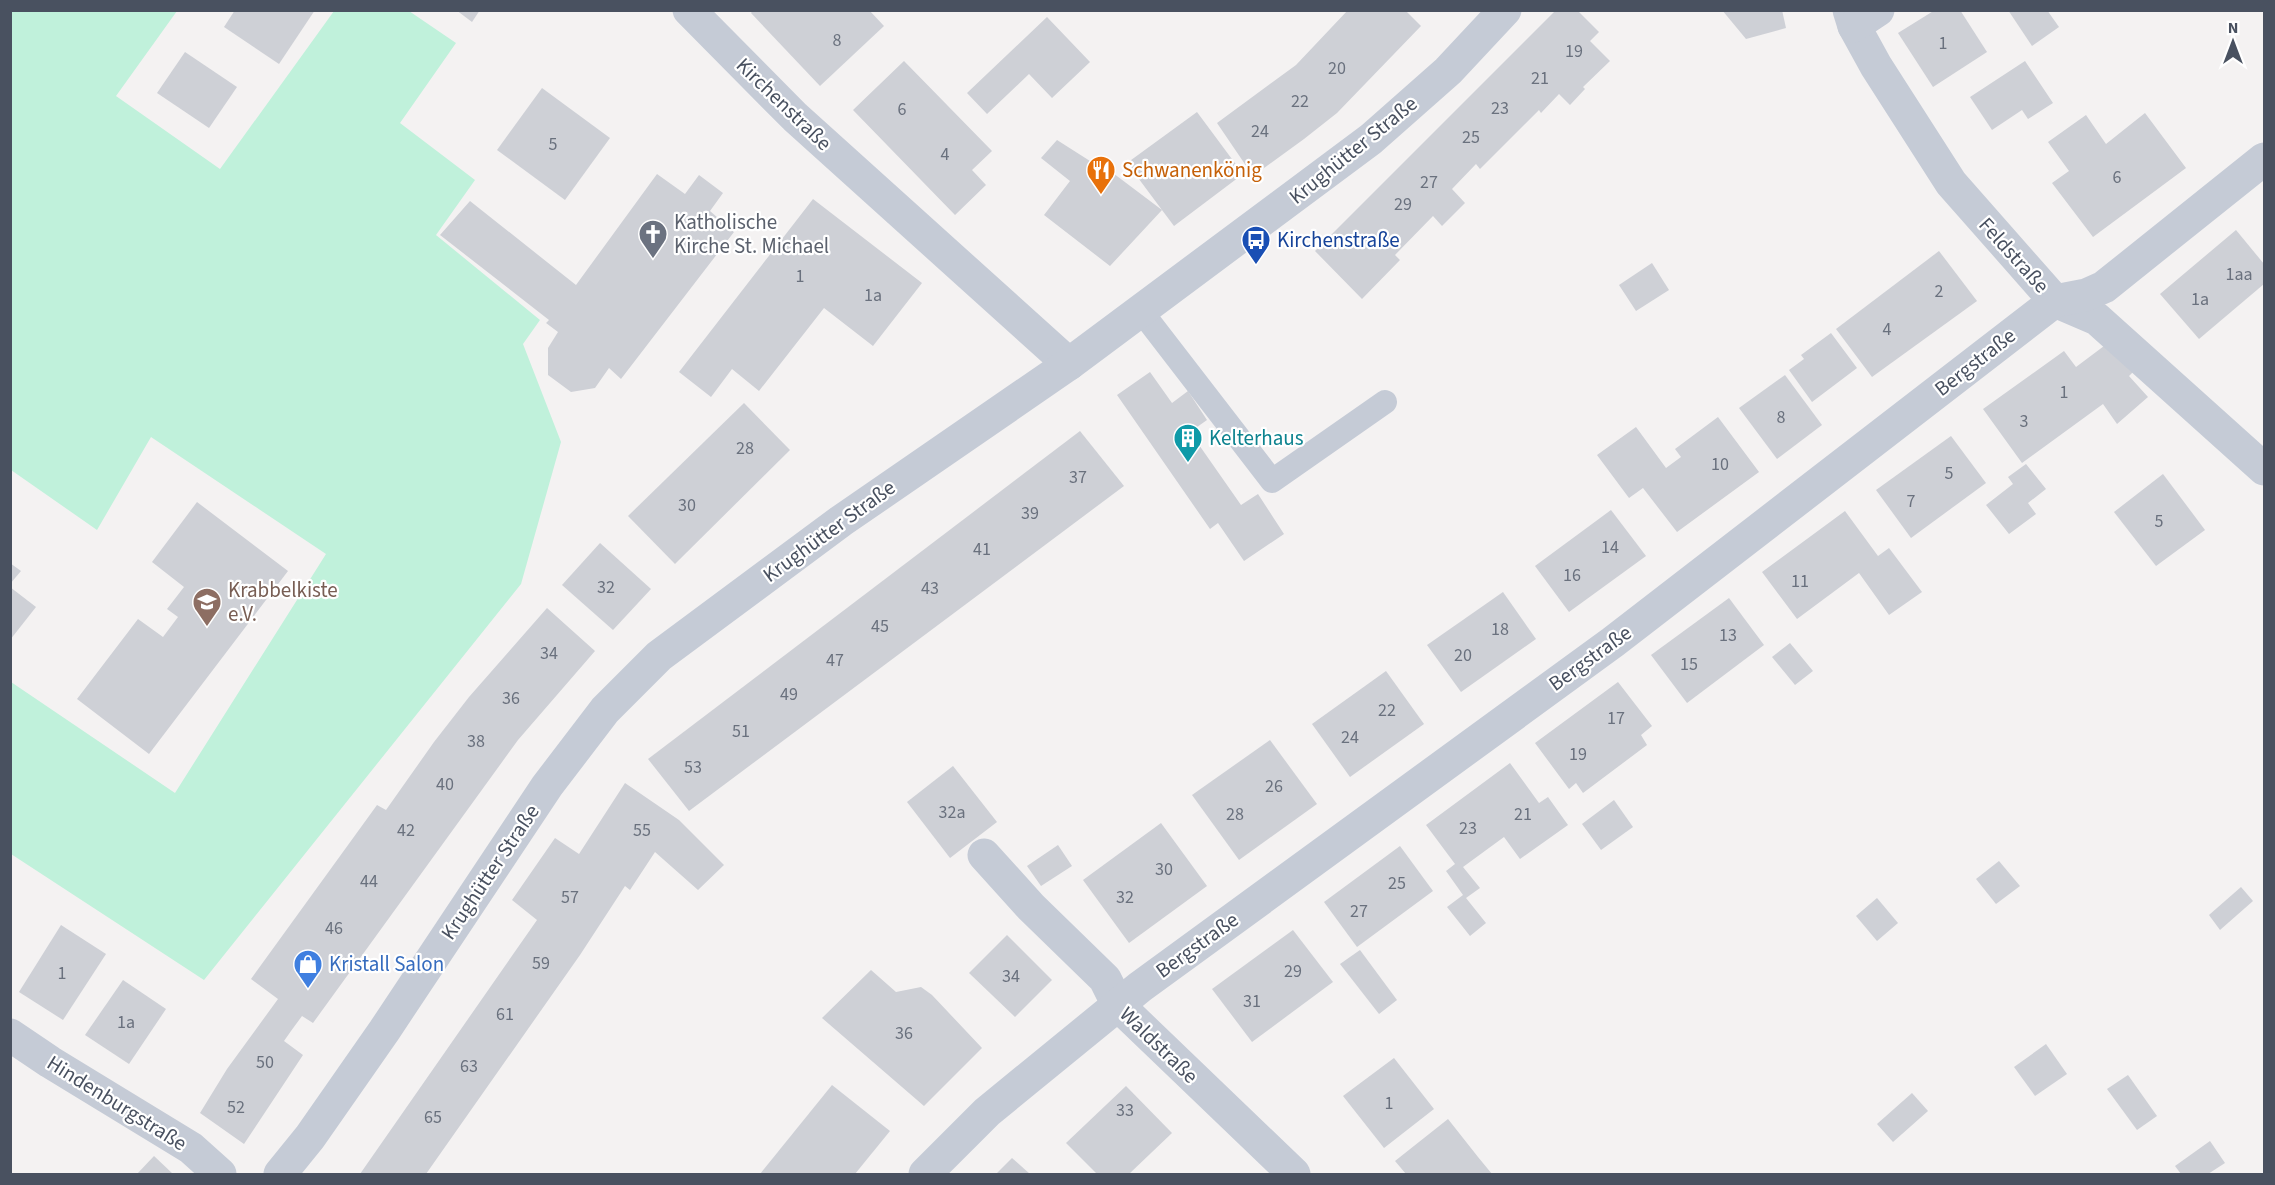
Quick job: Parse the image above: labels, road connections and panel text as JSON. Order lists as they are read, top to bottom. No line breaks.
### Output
{"streets":{"street":["Kirchenstraße","Krughütter Straße","Feldstraße","Bergstraße","Waldstraße","Hindenburgstraße"]},"crossings":[["Kirchenstraße","Krughütter Straße"],["Feldstraße","Bergstraße"],["Bergstraße","Waldstraße"]],"places":{"restaurant":["Schwanenkönig"],"church":["Katholische Kirche St. Michael"],"bus stop":["Kirchenstraße"],"building":["Kelterhaus"],"school or university":["Krabbelkiste e.V."],"shop":["Kristall Salon"]},"house_numbers":["8","1","19","20","21","22","23","6","24","25","5","4","6","27","29","1aa","1","2","1a","1a","4","1","8","3","28","10","5","37","7","30","39","5","14","41","16","11","32","43","45","18","13","34","20","47","15","49","36","22","17","51","24","38","19","53","40","26","32a","28","21","23","42","55","30","44","25","57","32","27","46","59","29","1","34","31","61","1a","36","50","63","1","52","33","65"],"north":"top"}
